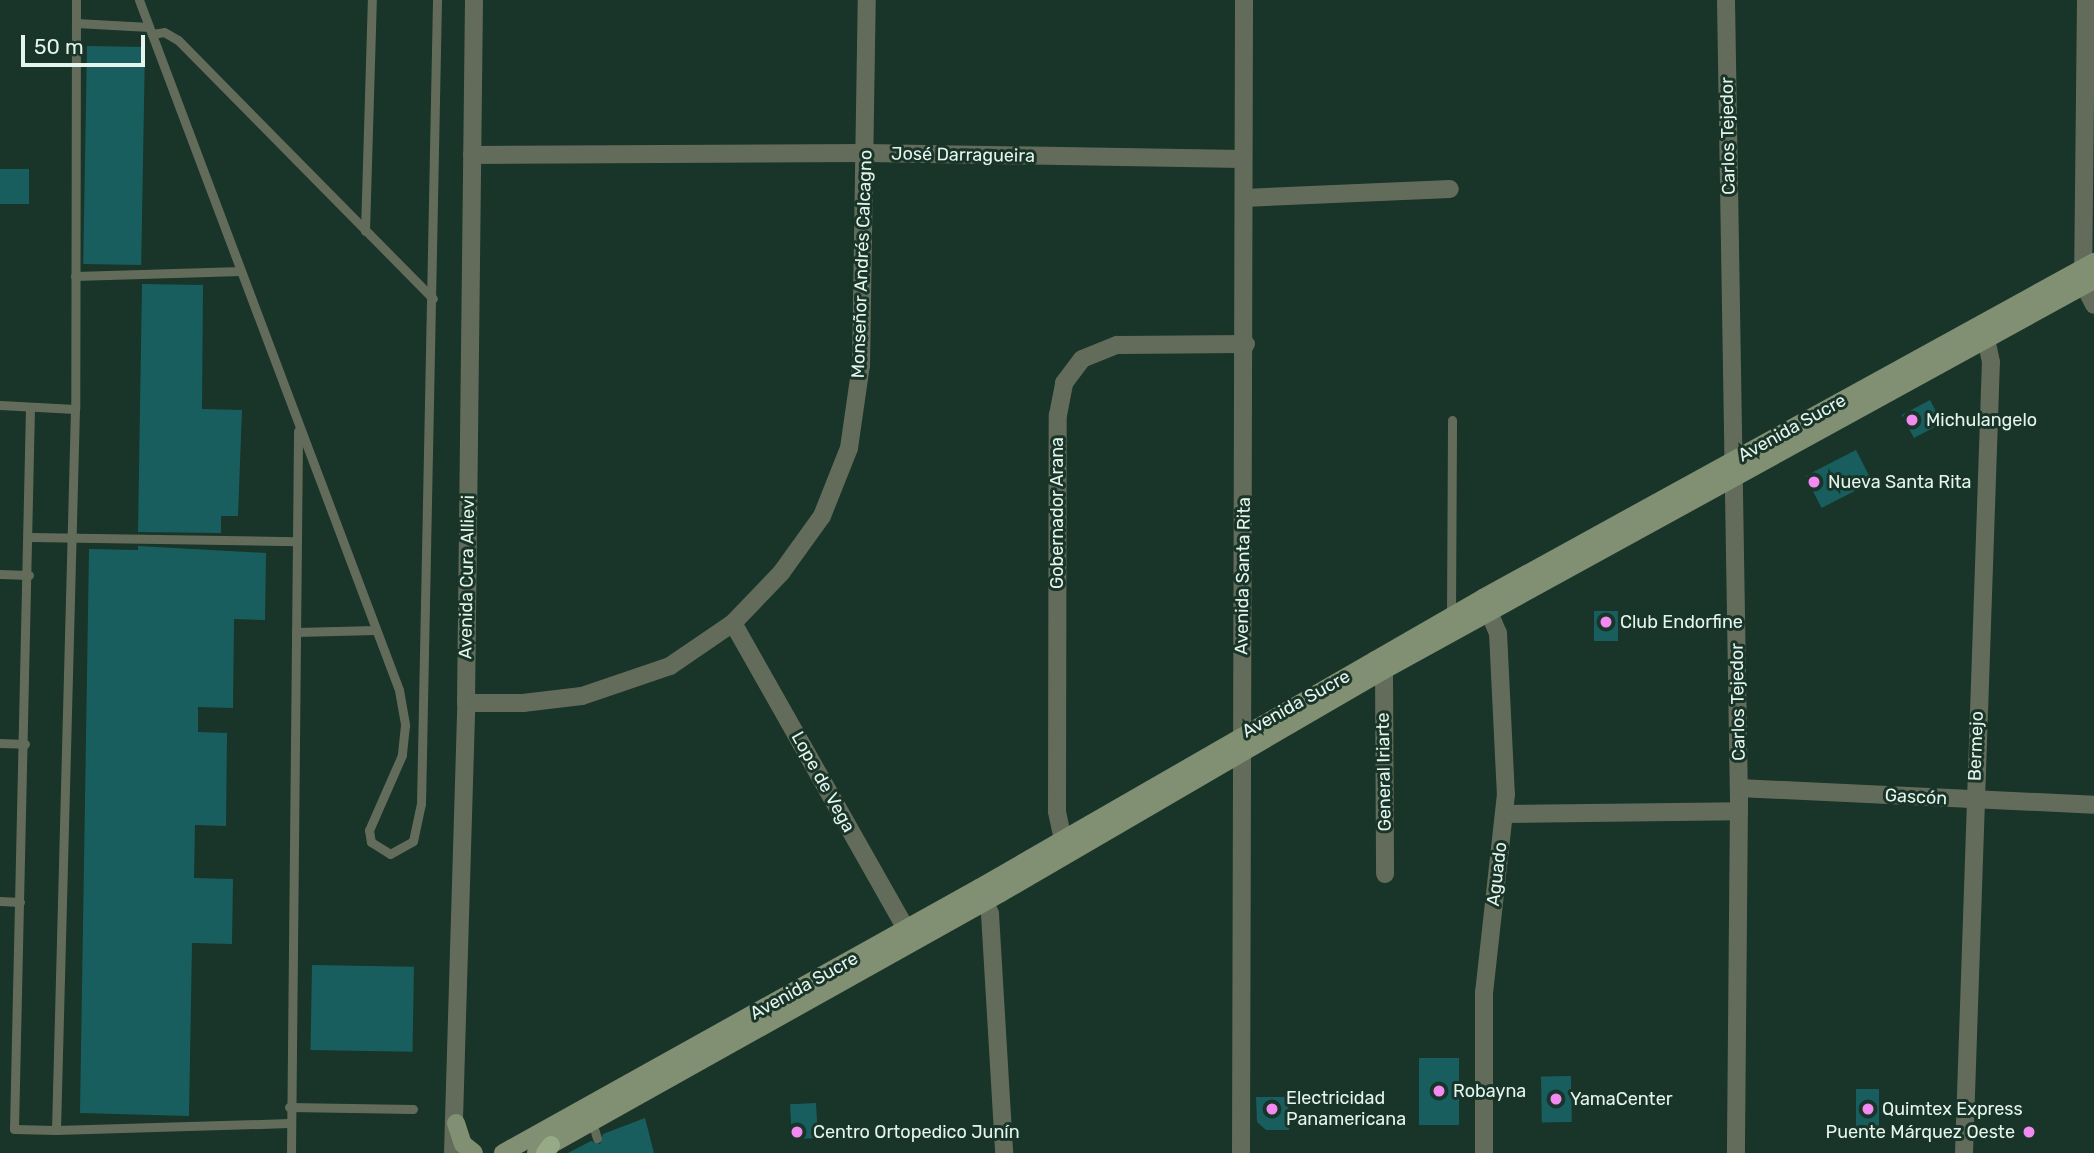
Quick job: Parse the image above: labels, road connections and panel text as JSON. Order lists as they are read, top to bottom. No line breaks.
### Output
{"streets":{"main road":["Avenida Sucre"],"street":["Carlos Tejedor","José Darragueira","Monseñor Andrés Calcagno","Gobernador Arana","Avenida Santa Rita","Avenida Cura Allievi","Bermejo","General Iriarte","Lope de Vega","Gascón","Aguado"]},"crossings":[["Carlos Tejedor","Avenida Sucre"],["Carlos Tejedor","Gascón"],["José Darragueira","Monseñor Andrés Calcagno"],["José Darragueira","Avenida Santa Rita"],["José Darragueira","Avenida Cura Allievi"],["Monseñor Andrés Calcagno","Avenida Cura Allievi"],["Monseñor Andrés Calcagno","Lope de Vega"],["Avenida Sucre","Gobernador Arana"],["Avenida Sucre","Avenida Santa Rita"],["Avenida Sucre","Bermejo"],["Avenida Sucre","General Iriarte"],["Avenida Sucre","Lope de Vega"],["Avenida Sucre","Aguado"],["Gobernador Arana","Avenida Santa Rita"],["Bermejo","Gascón"]],"places":["Michulangelo","Nueva Santa Rita","Club Endorfine","Robayna","YamaCenter","Electricidad Panamericana","Quimtex Express","Centro Ortopedico Junín","Puente Márquez Oeste"],"scale_bar":"50 m"}
